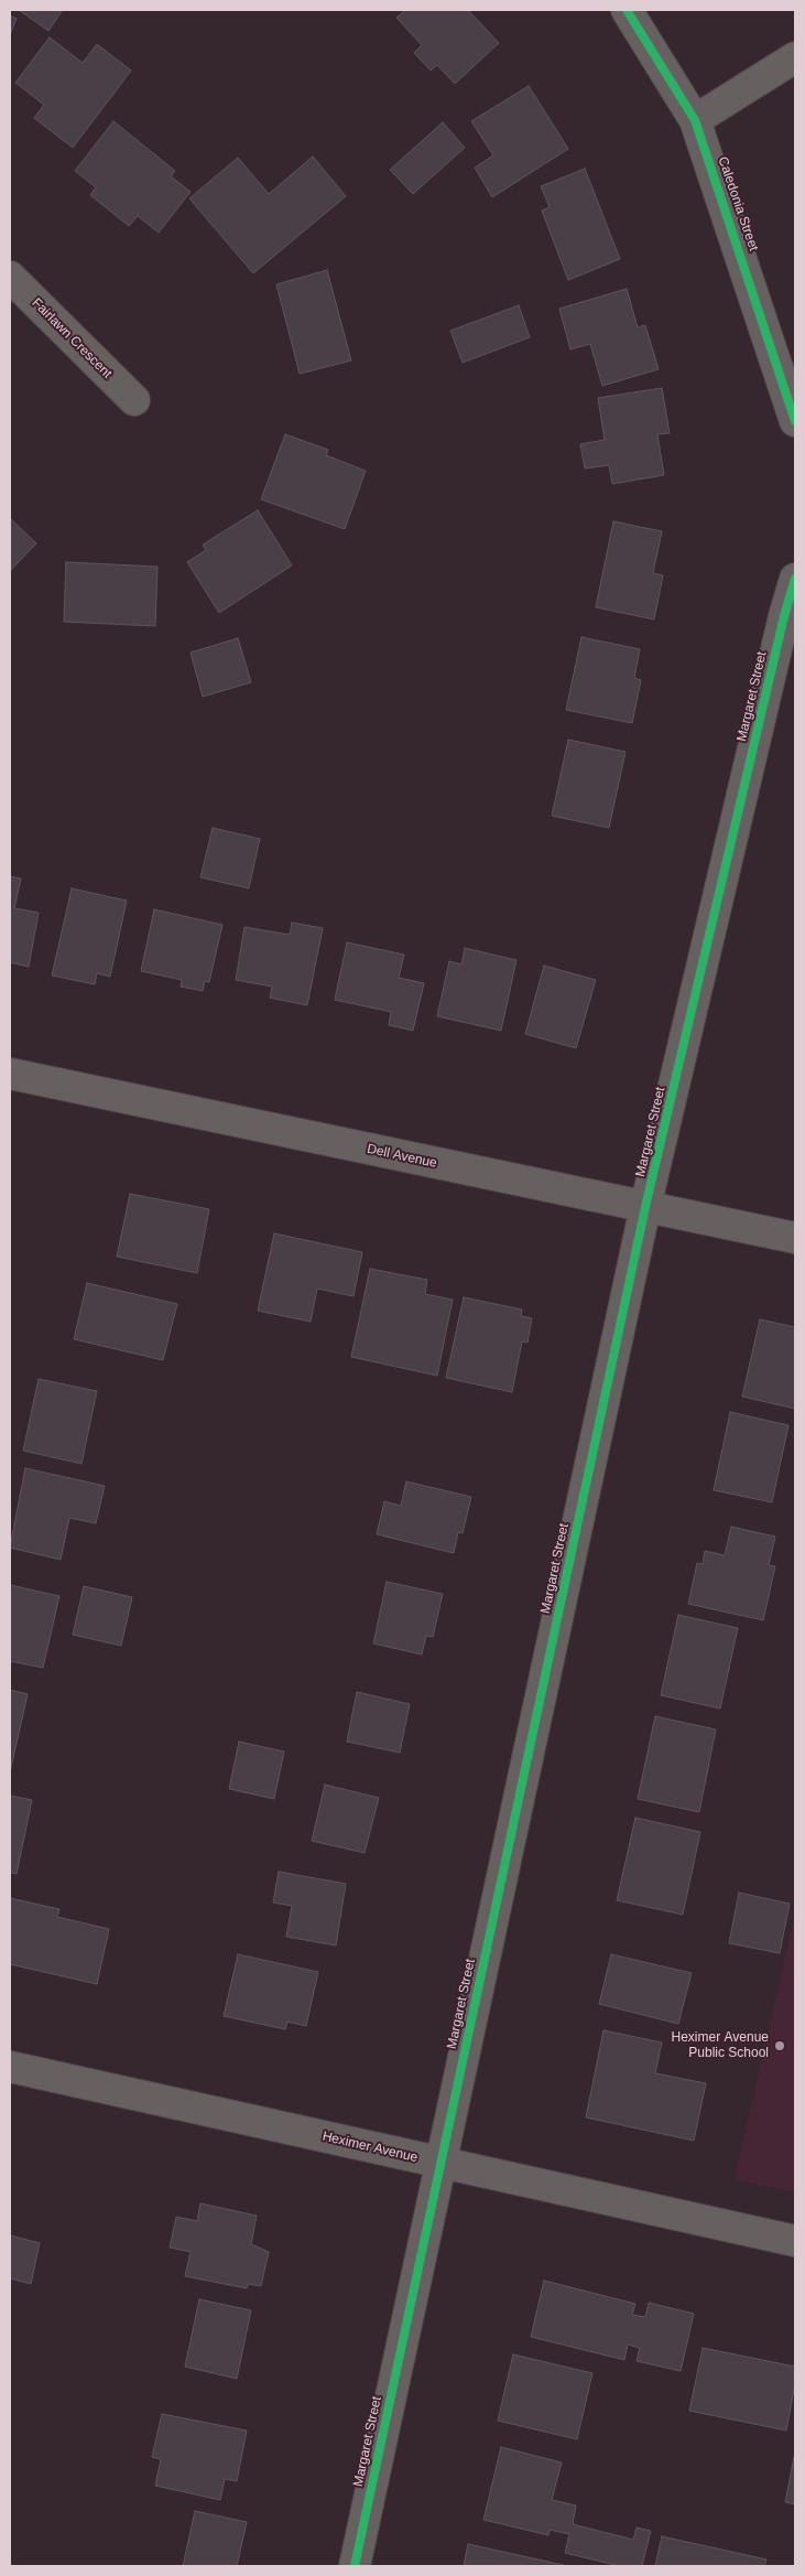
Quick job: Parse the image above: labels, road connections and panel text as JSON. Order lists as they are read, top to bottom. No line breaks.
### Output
{"streets":{"street":["Caledonia Street","Fairlawn Crescent","Margaret Street","Dell Avenue","Heximer Avenue"]},"crossings":[["Margaret Street","Dell Avenue"],["Margaret Street","Heximer Avenue"]],"places":["Heximer Avenue Public School"]}
